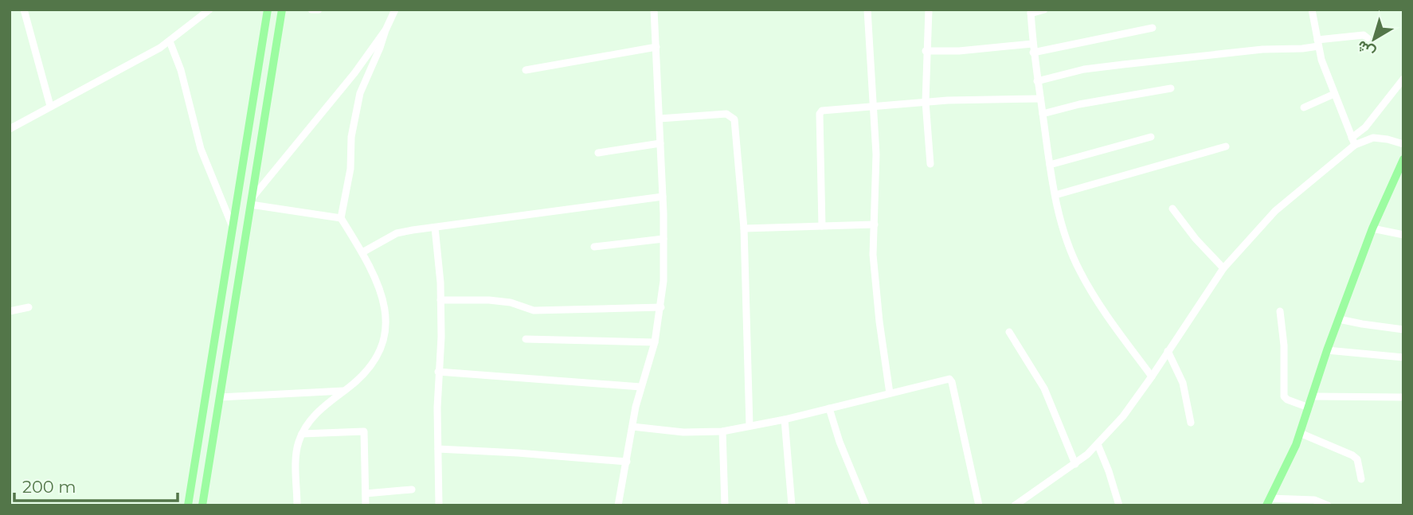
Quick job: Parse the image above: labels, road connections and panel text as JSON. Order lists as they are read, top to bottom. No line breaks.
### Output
{"scale_bar":"200 m","north":"bottom left"}
